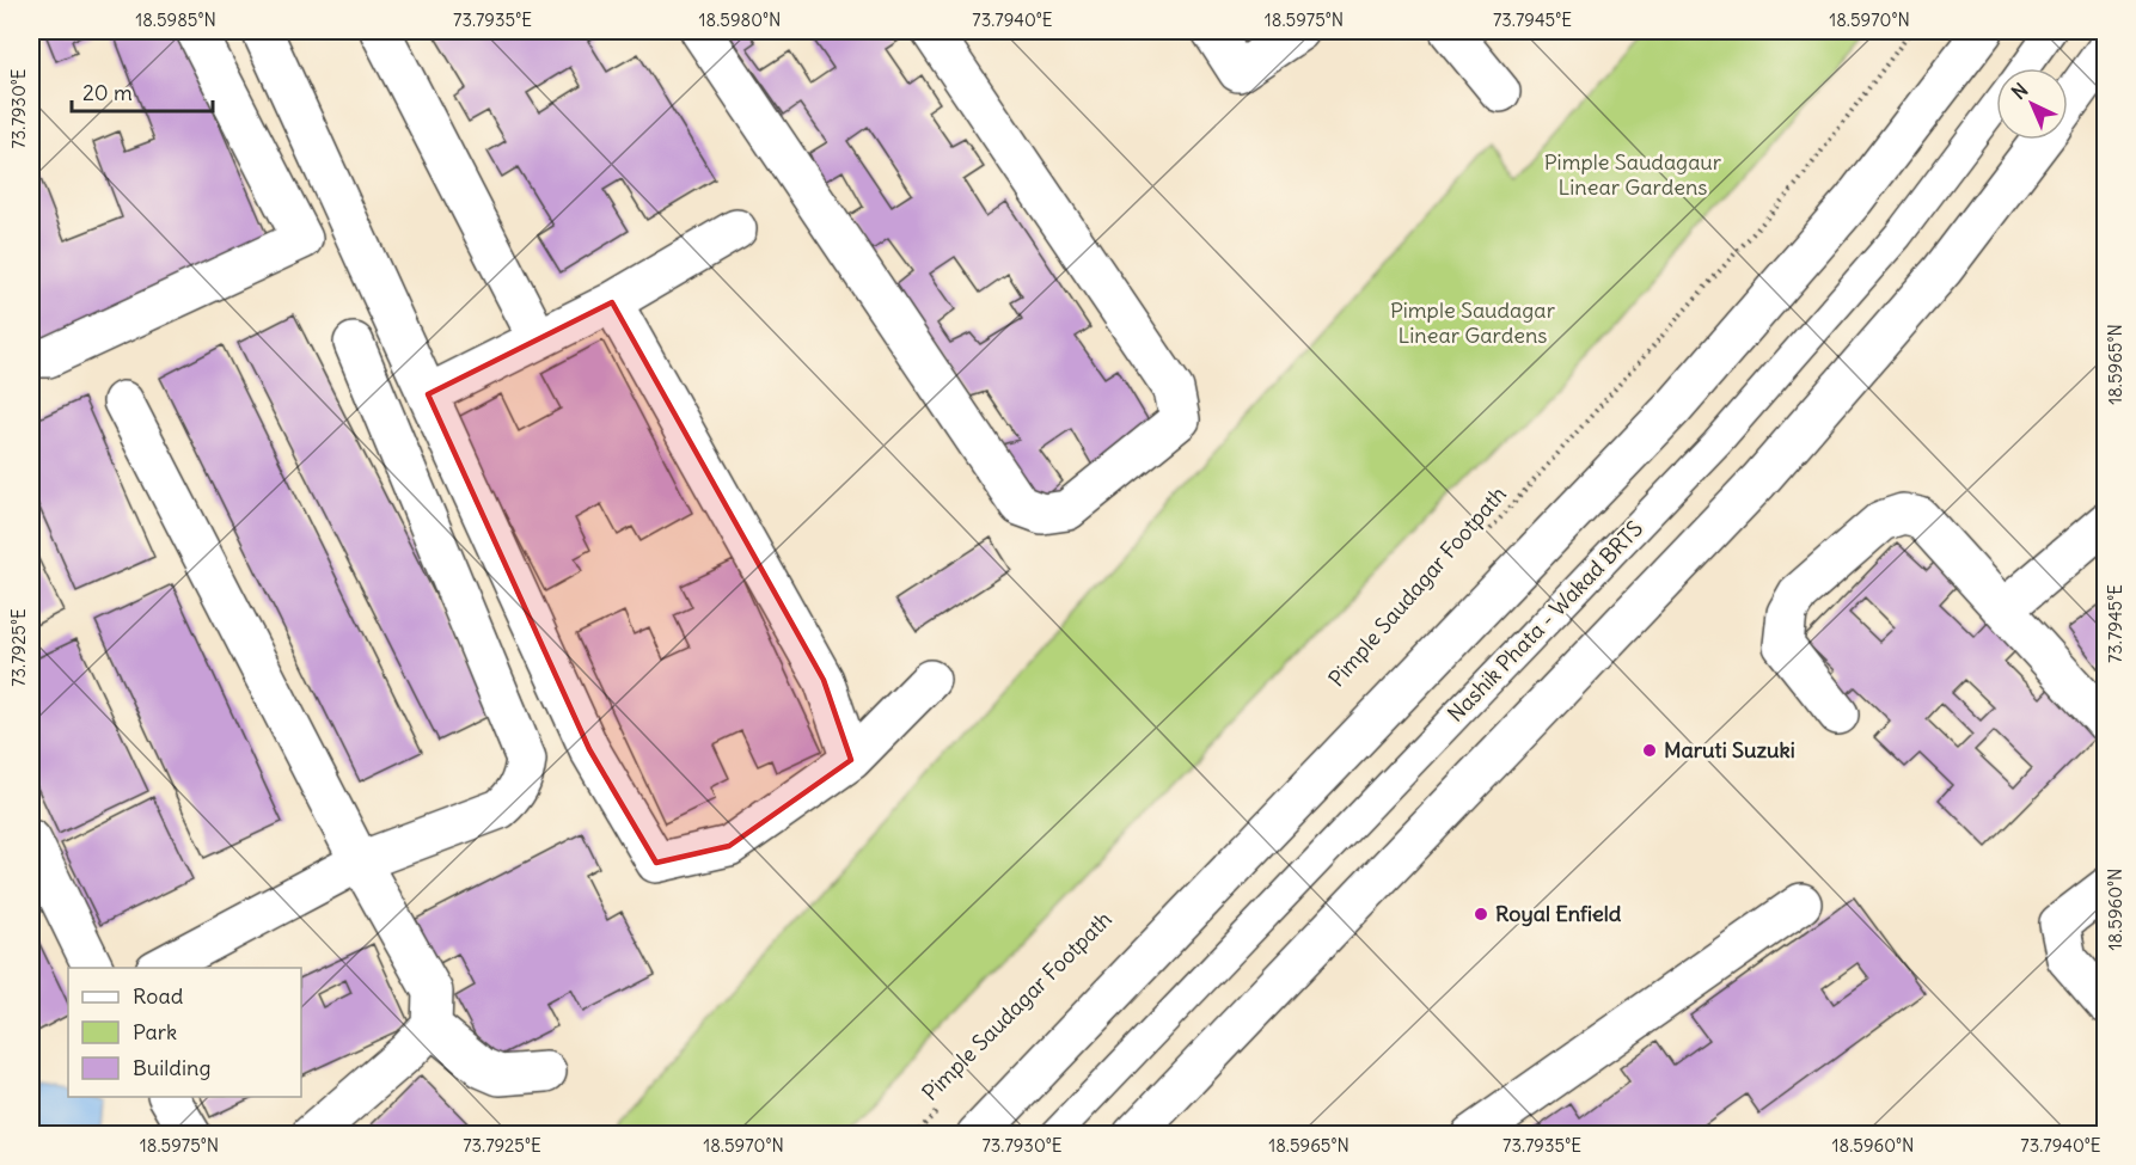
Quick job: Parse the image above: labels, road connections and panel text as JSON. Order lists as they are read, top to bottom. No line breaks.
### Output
{"streets":{"lane":["Nashik Phata - Wakad BRTS"],"path":["Pimple Saudagar Footpath"]},"parks":["Pimple Saudagaur Linear Gardens","Pimple Saudagar Linear Gardens"],"places":["Maruti Suzuki","Royal Enfield"],"legend":["Road","Park","Building"],"scale_bar":"20 m","north":"top left","coordinates":["18.5985°N","73.7935°E","18.5980°N","73.7940°E","18.5975°N","73.7945°E","18.5970°N","73.7930°E","18.5965°N","73.7925°E","18.5960°N"]}
